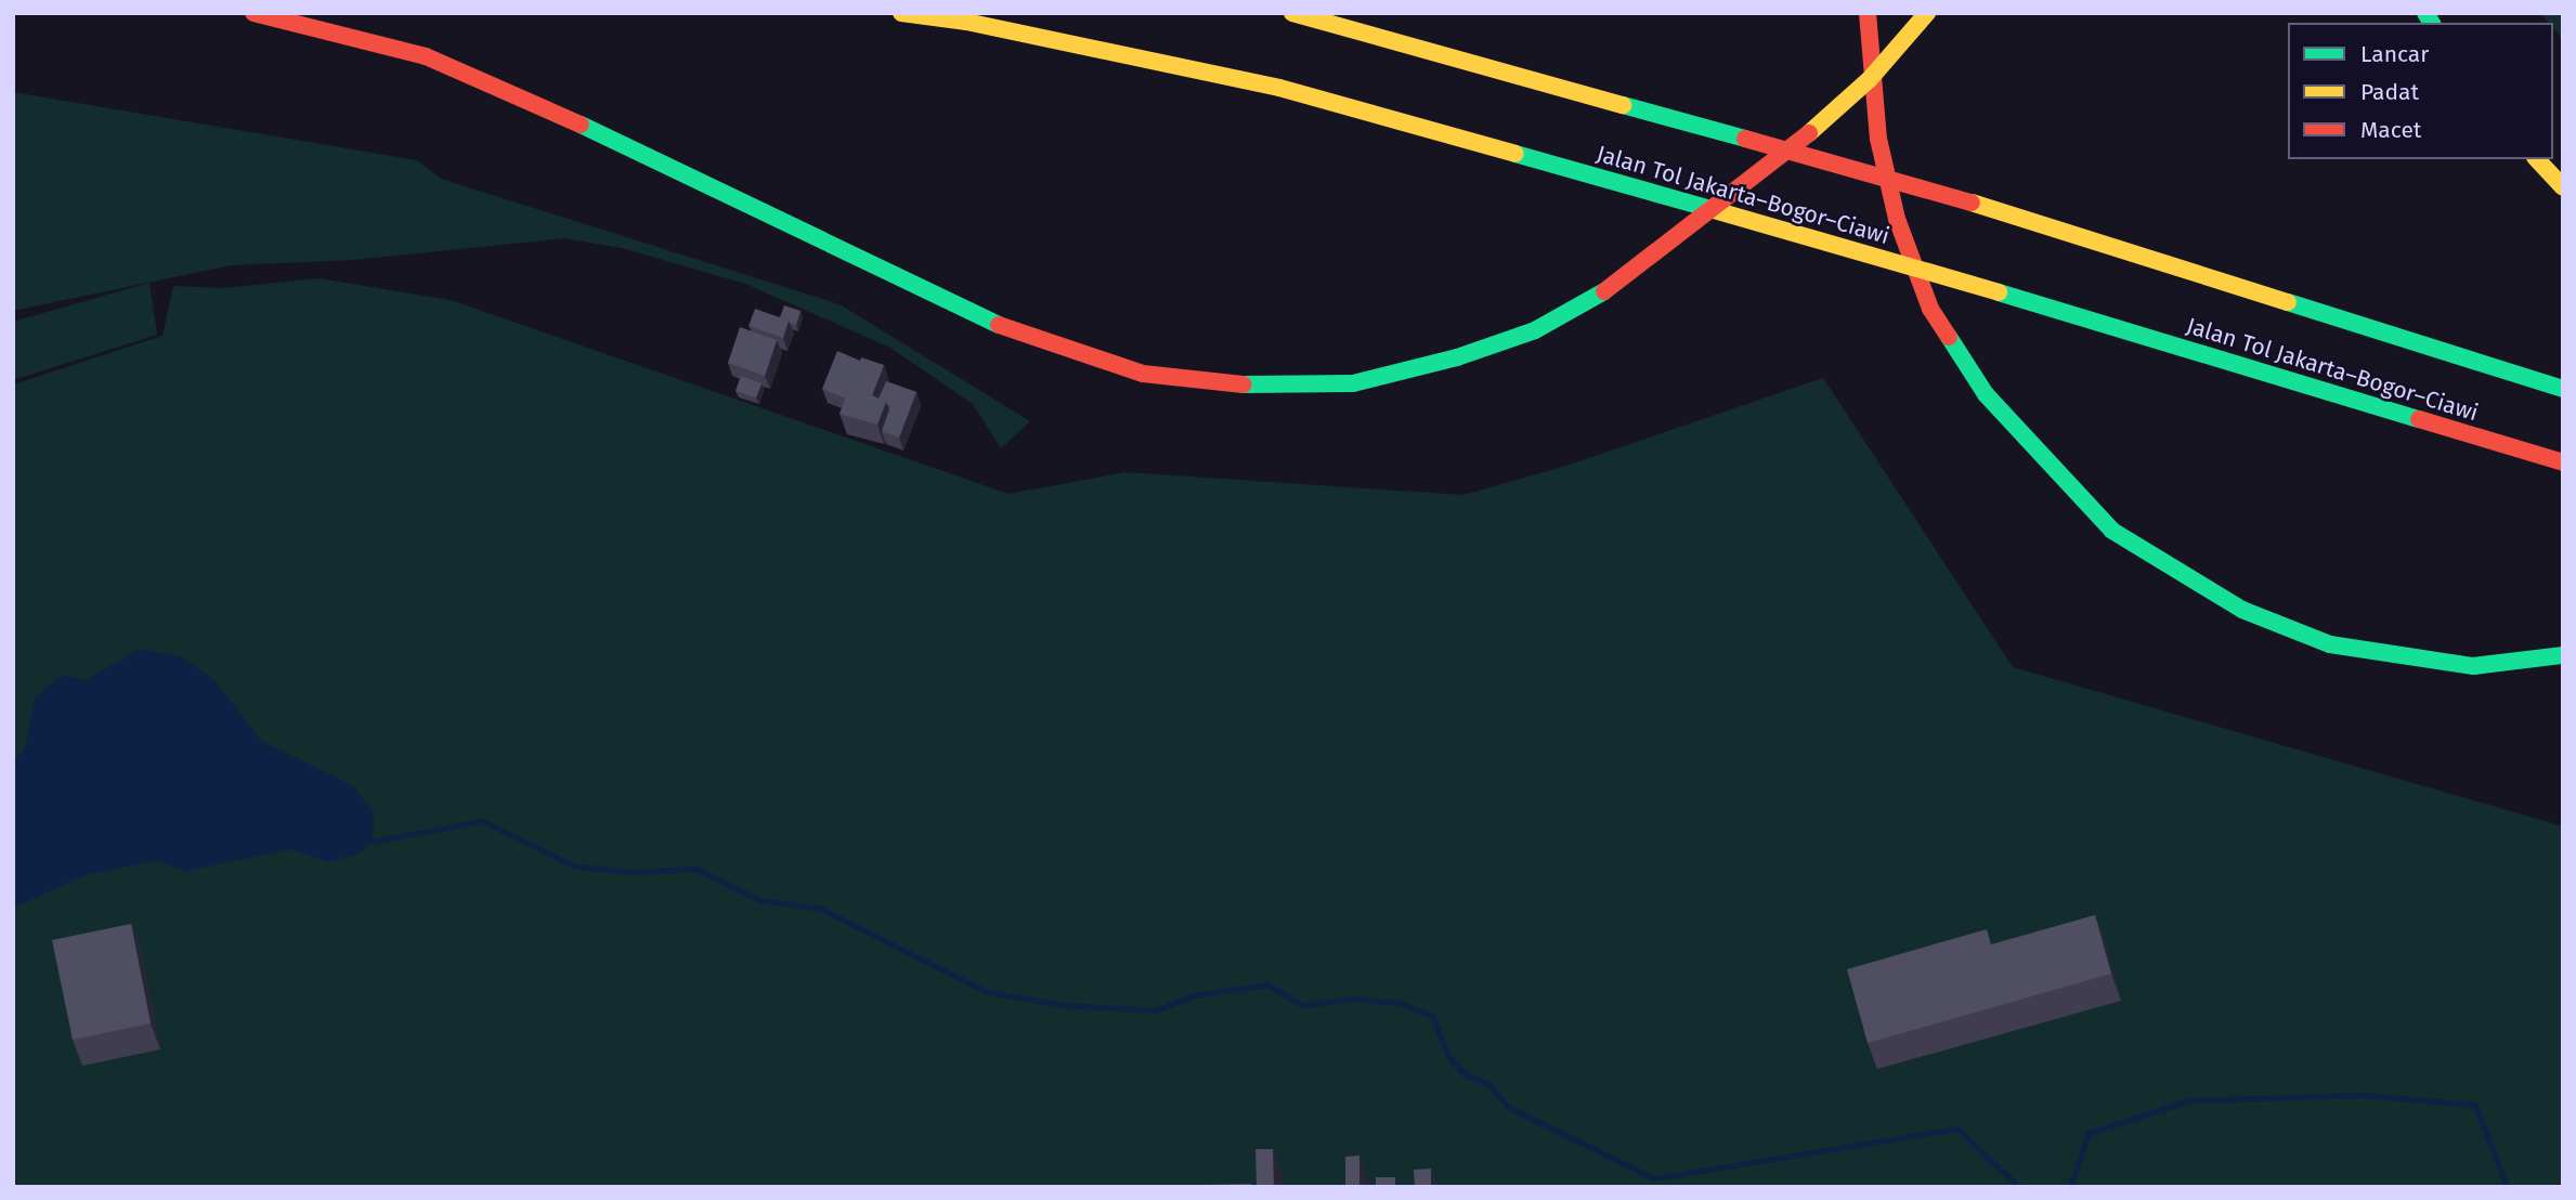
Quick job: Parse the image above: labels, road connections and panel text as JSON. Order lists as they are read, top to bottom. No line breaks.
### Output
{"streets":{"highway":["Jalan Tol Jakarta–Bogor–Ciawi"]},"legend":["Lancar","Padat","Macet"]}
